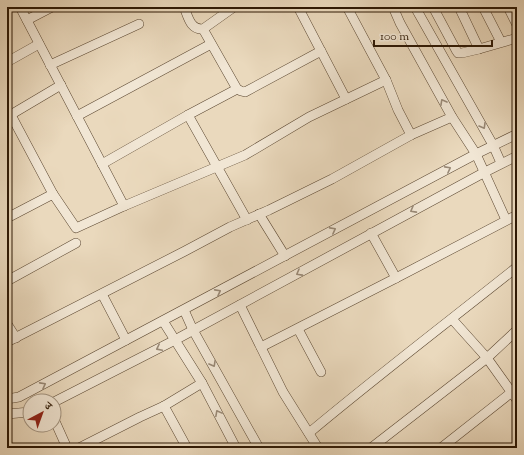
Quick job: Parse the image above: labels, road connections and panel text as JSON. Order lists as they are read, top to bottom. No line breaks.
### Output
{"scale_bar":"100 m","north":"top right"}
